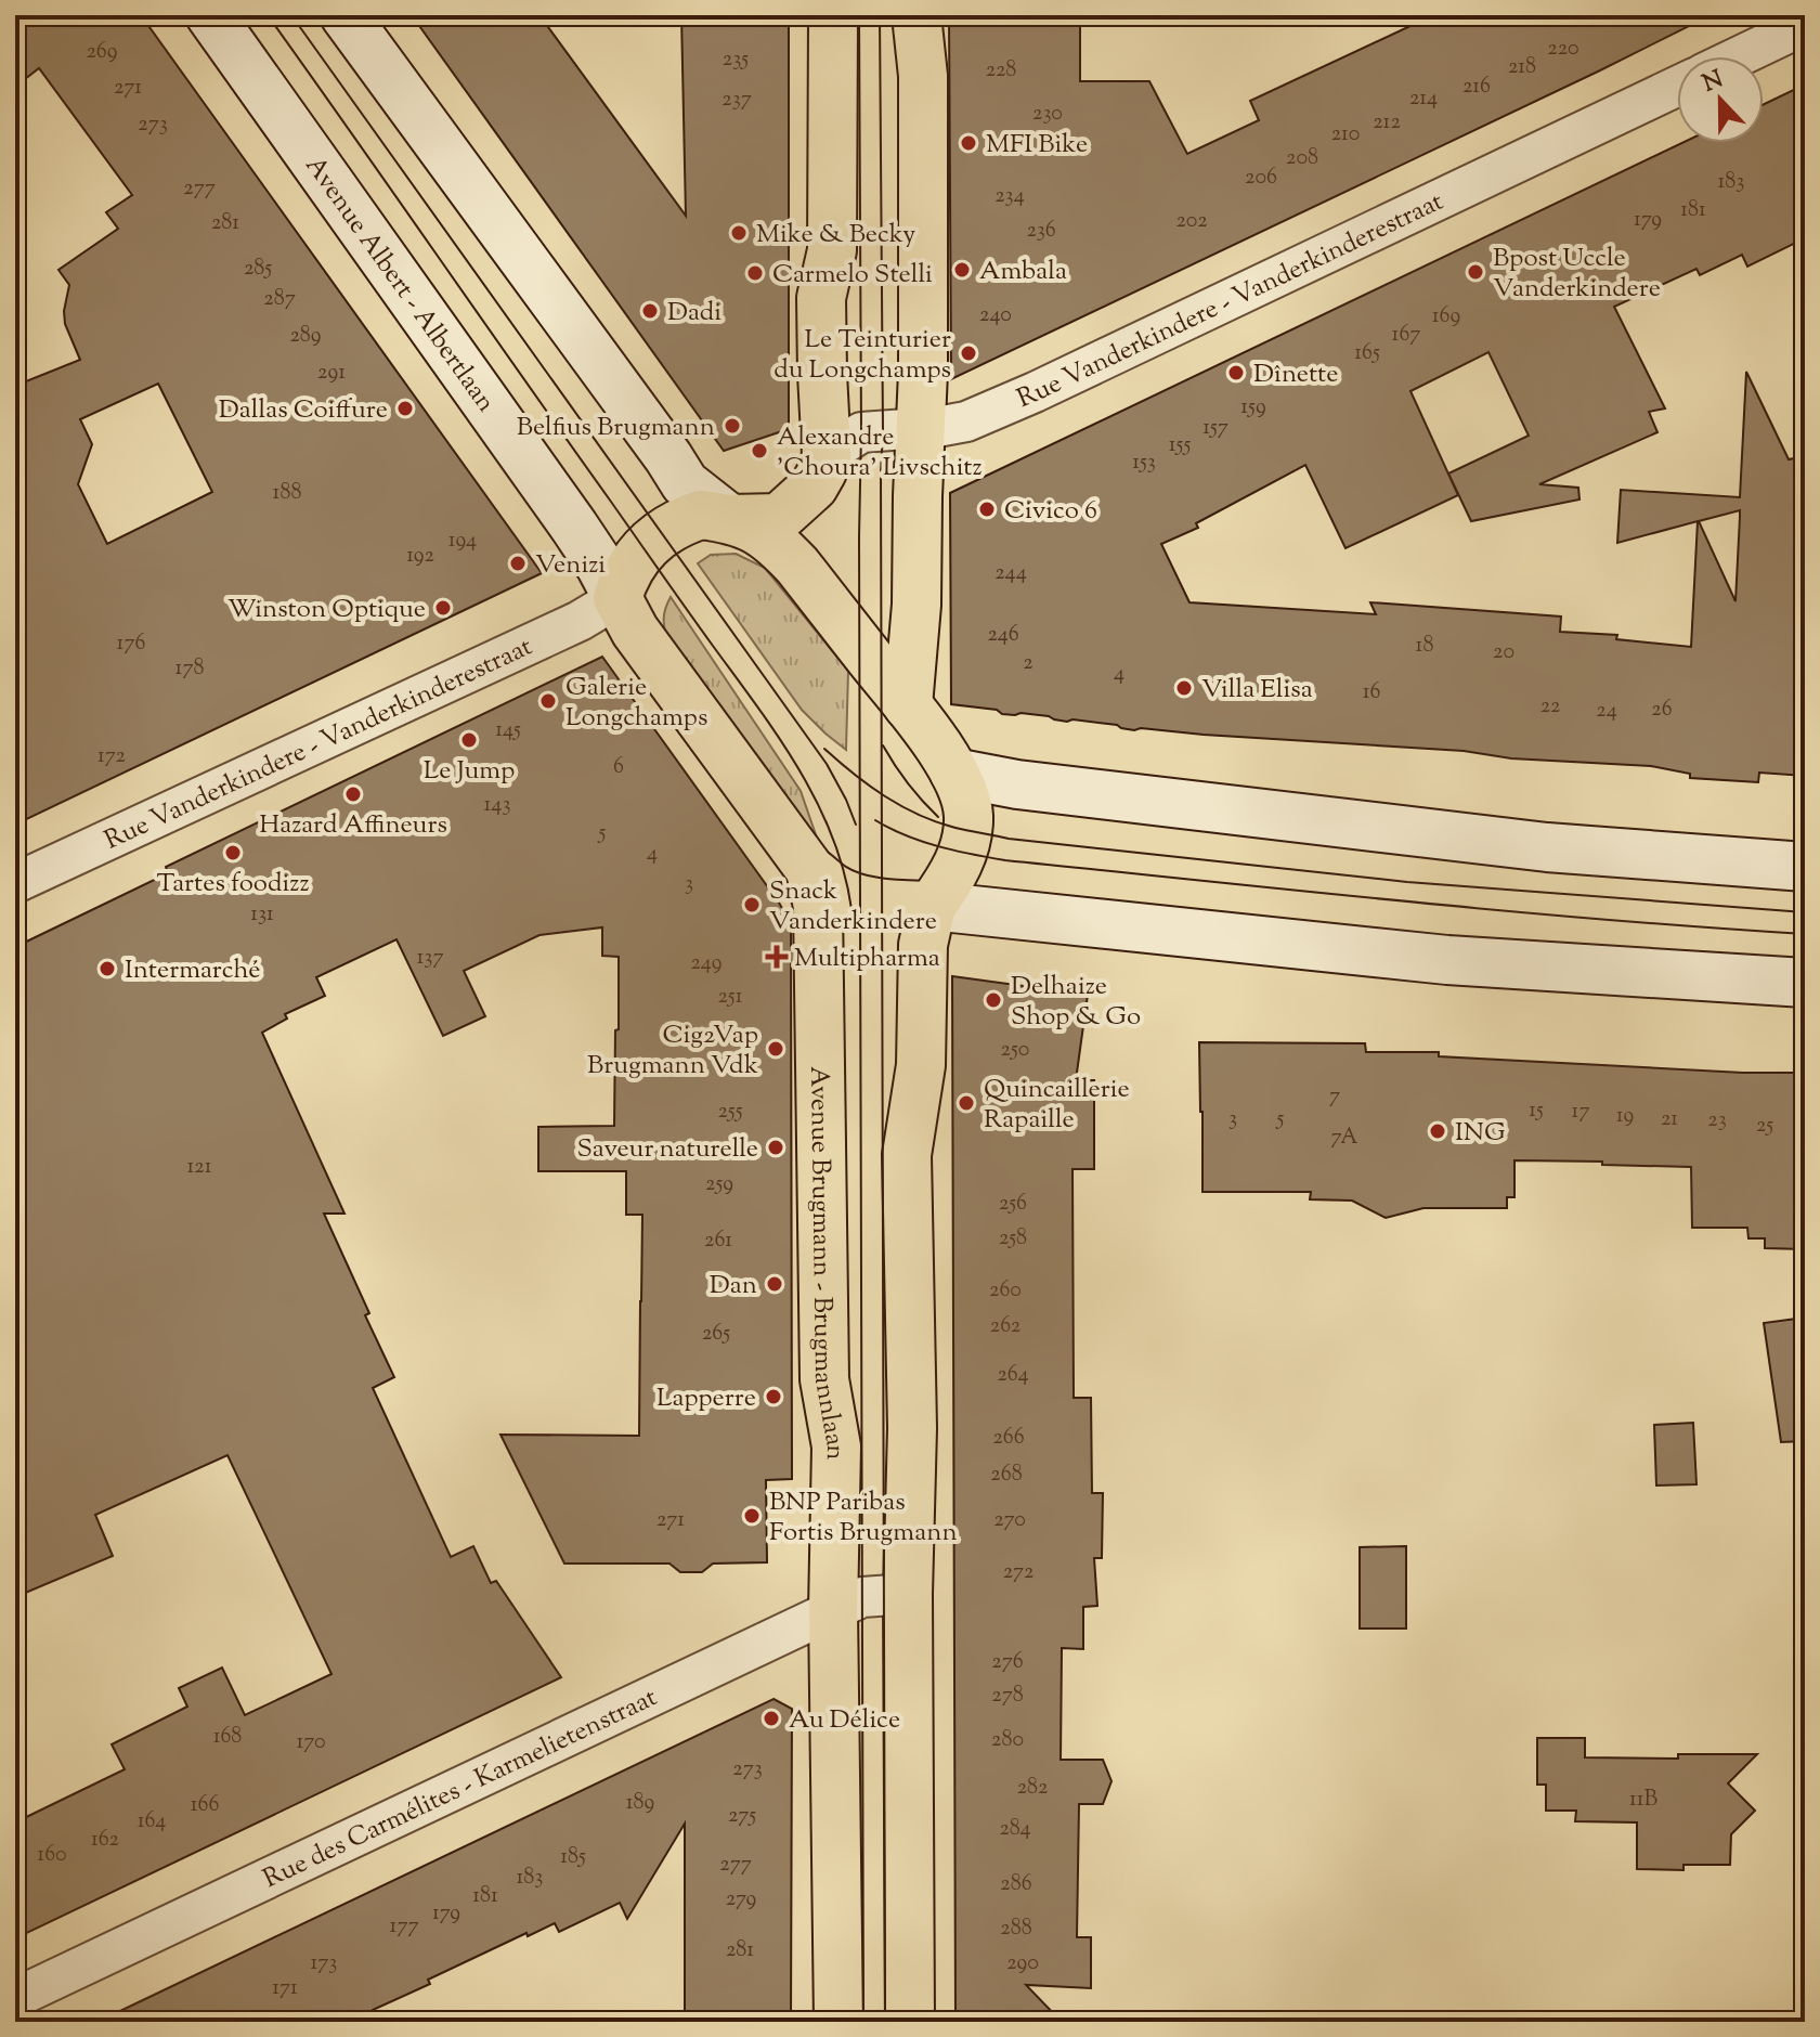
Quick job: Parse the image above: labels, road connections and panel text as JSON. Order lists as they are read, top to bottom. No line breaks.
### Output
{"streets":{"main road":["Avenue Albert - Albertlaan","Avenue Brugmann - Brugmannlaan"],"street":["Rue Vanderkindere - Vanderkinderestraat","Rue des Carmélites - Karmelietenstraat"]},"crossings":[["Avenue Albert - Albertlaan","Rue Vanderkindere - Vanderkinderestraat"],["Avenue Brugmann - Brugmannlaan","Rue des Carmélites - Karmelietenstraat"]],"places":{"other":["MFI Bike","Mike & Becky","Ambala","Bpost Uccle Vanderkindere","Carmelo Stelli","Dadi","Le Teinturier du Longchamps","Dînette","Dallas Coiffure","Belfius Brugmann","Alexandre 'Choura' Livschitz","Civico 6","Venizi","Winston Optique","Villa Elisa","Galerie Longchamps","Le Jump","Hazard Affineurs","Tartes foodizz","Snack Vanderkindere","Intermarché","Delhaize Shop & Go","Cig2Vap Brugmann Vdk","Quincaillerie Rapaille","ING","Saveur naturelle","Dan","Lapperre","BNP Paribas Fortis Brugmann","Au Délice"],"health":["Multipharma"]},"house_numbers":["220","269","235","218","228","216","271","214","237","230","212","273","210","208","206","183","277","234","181","179","202","281","236","285","287","240","169","167","289","165","291","159","157","155","153","188","194","192","244","246","176","18","20","2","178","4","16","22","26","24","145","172","6","143","5","4","3","131","137","249","251","250","7","15","255","17","19","3","5","21","23","25","7A","121","259","256","258","261","260","262","265","264","266","268","271","270","272","276","278","168","280","170","273","282","11B","189","166","275","164","284","162","160","185","277","183","286","181","279","179","177","288","281","173","290","171"],"north":"top"}
